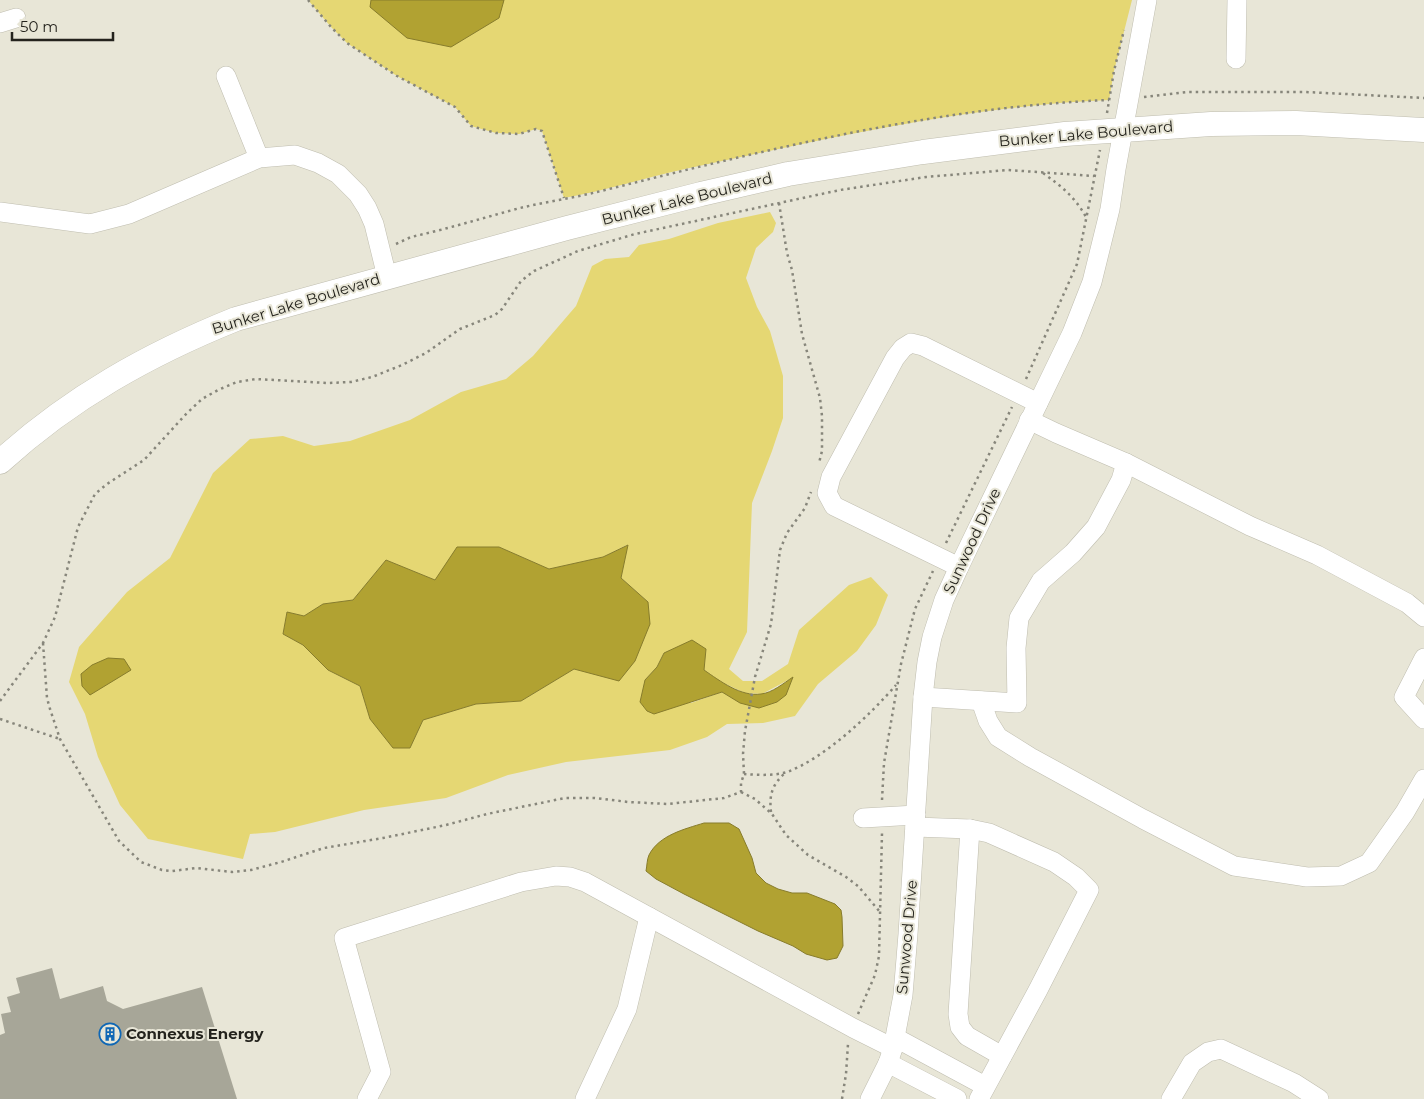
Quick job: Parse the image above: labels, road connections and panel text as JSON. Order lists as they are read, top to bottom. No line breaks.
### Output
{"streets":{"main road":["Bunker Lake Boulevard"],"street":["Sunwood Drive"]},"crossings":[["Bunker Lake Boulevard","Sunwood Drive"]],"places":{"building":["Connexus Energy"]},"scale_bar":"50 m"}
